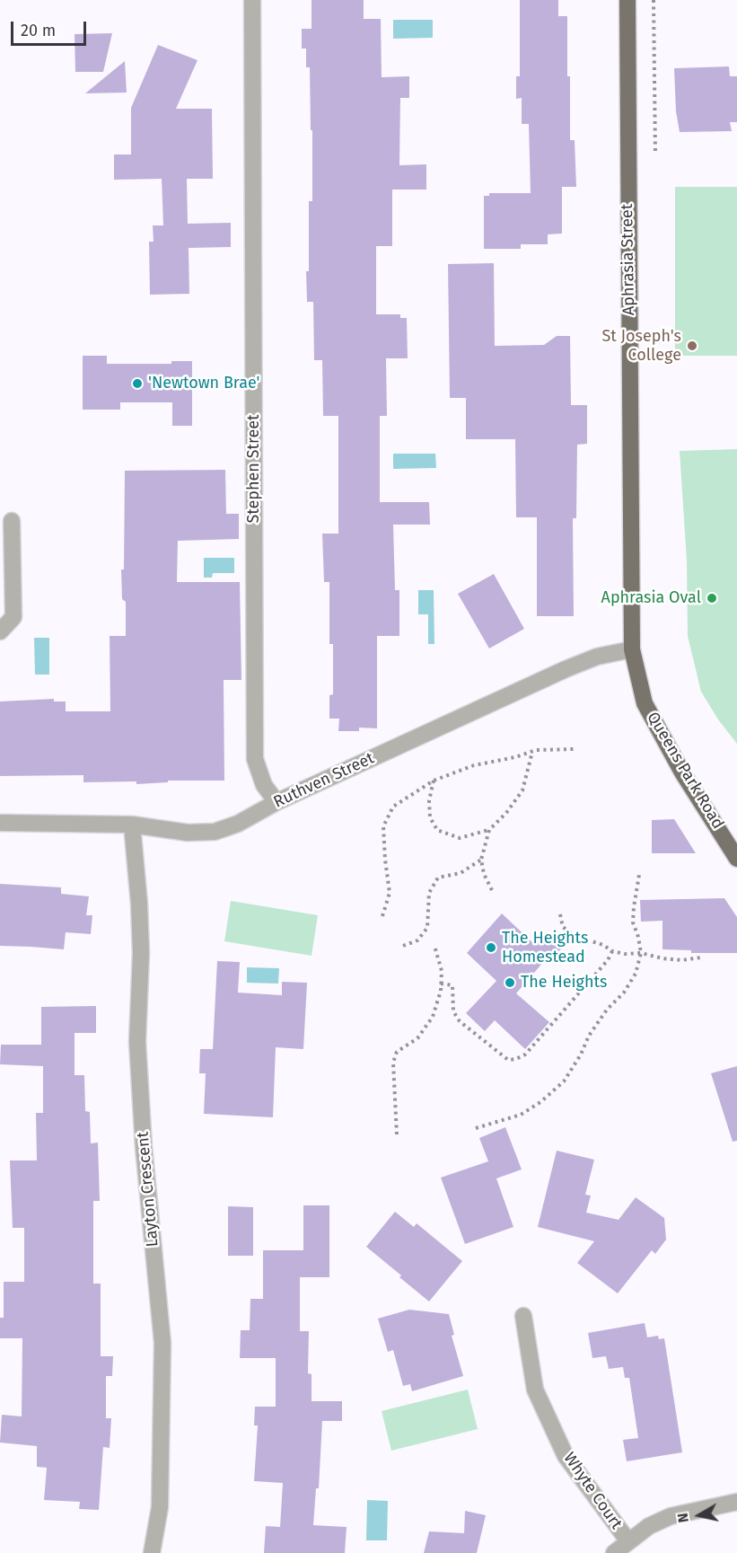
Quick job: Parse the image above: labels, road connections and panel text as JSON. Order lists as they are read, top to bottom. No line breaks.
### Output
{"streets":{"main road":["Aphrasia Street","Queens Park Road"],"street":["Stephen Street","Ruthven Street","Layton Crescent","Whyte Court"]},"crossings":[["Aphrasia Street","Queens Park Road"],["Aphrasia Street","Ruthven Street"],["Stephen Street","Ruthven Street"],["Queens Park Road","Ruthven Street"],["Ruthven Street","Layton Crescent"]],"places":["St Joseph's College","'Newtown Brae'","Aphrasia Oval","The Heights Homestead","The Heights"],"scale_bar":"20 m","north":"left"}
